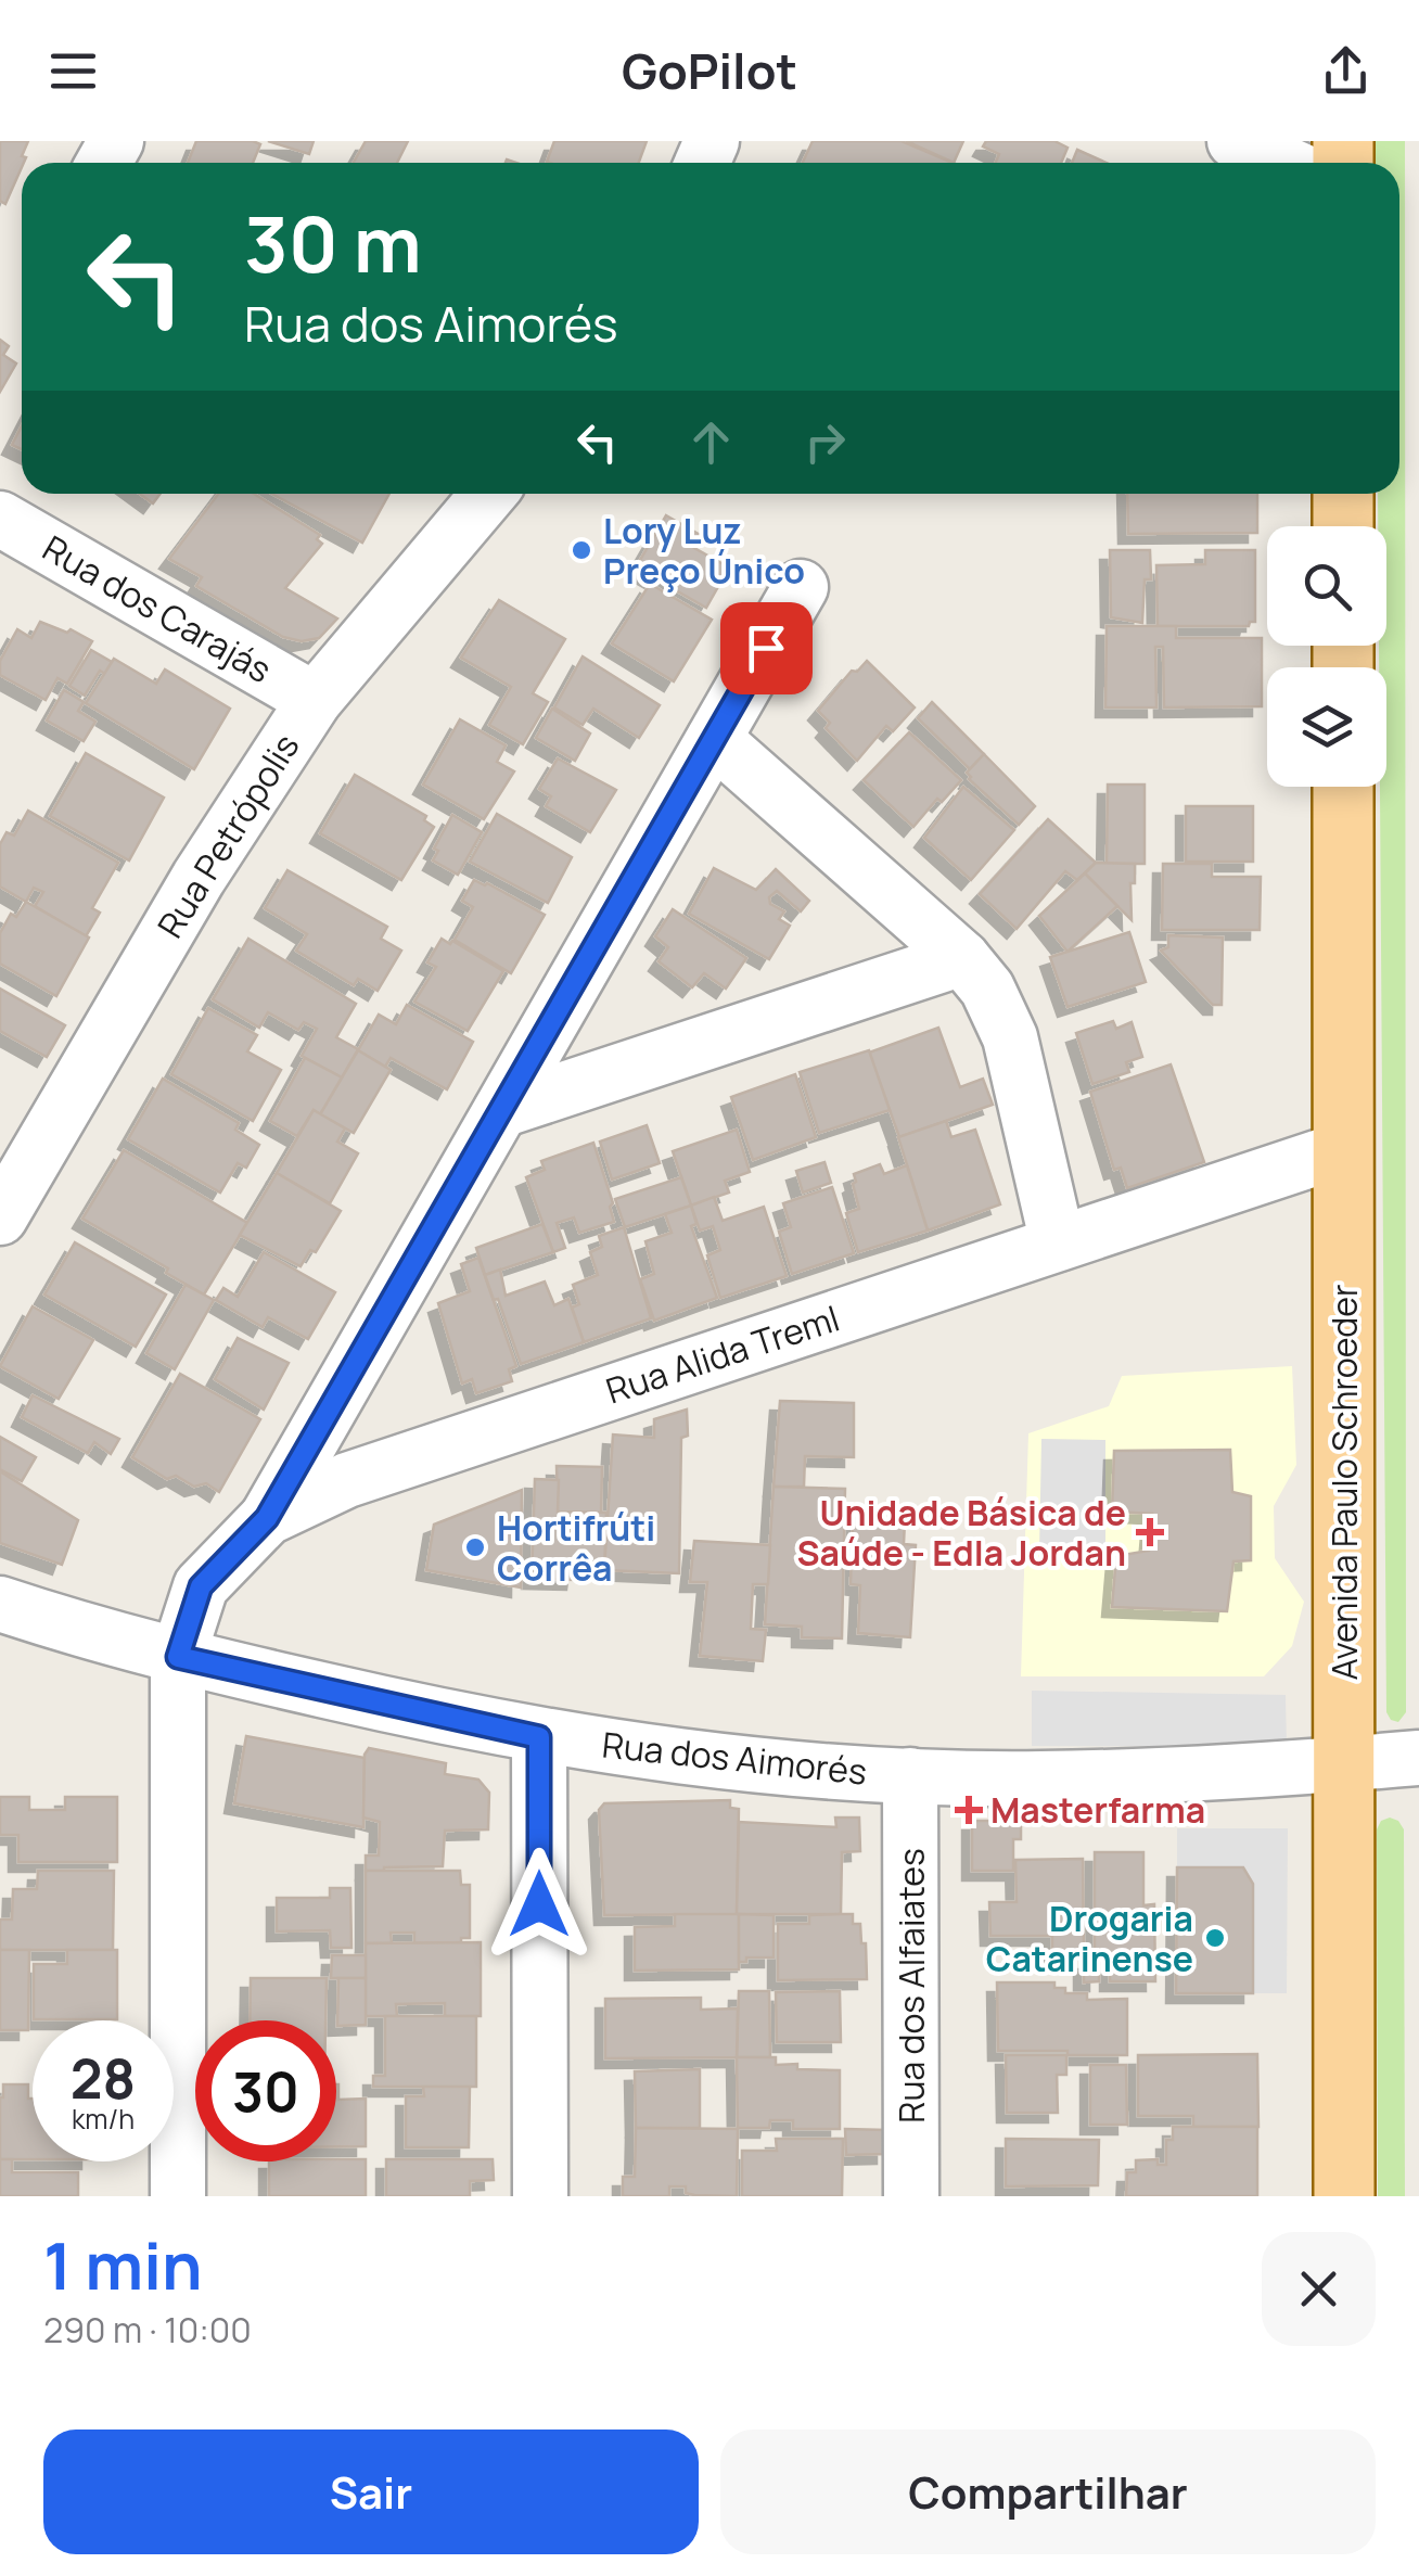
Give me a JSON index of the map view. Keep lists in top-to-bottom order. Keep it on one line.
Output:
{"streets":{"main road":["Avenida Paulo Schroeder"],"street":["Rua dos Carajás","Rua Petrópolis","Rua Alida Treml","Rua dos Aimorés","Rua dos Alfaiates"]},"crossings":[["Rua dos Carajás","Rua Petrópolis"],["Rua Alida Treml","Avenida Paulo Schroeder"],["Rua Alida Treml","Rua dos Aimorés"],["Avenida Paulo Schroeder","Rua dos Aimorés"],["Rua dos Aimorés","Rua dos Alfaiates"]],"places":{"other":["Lory Luz Preço Único","Hortifrúti Corrêa","Drogaria Catarinense"],"health":["Unidade Básica de Saúde - Edla Jordan","Masterfarma"]},"page":{"header":"GoPilot","turn":["30 m","Rua dos Aimorés"],"speed":"28 km/h","limit":"30","heading":["1 min","290 m · 10:00"],"buttons":["Sair","Compartilhar"]}}
